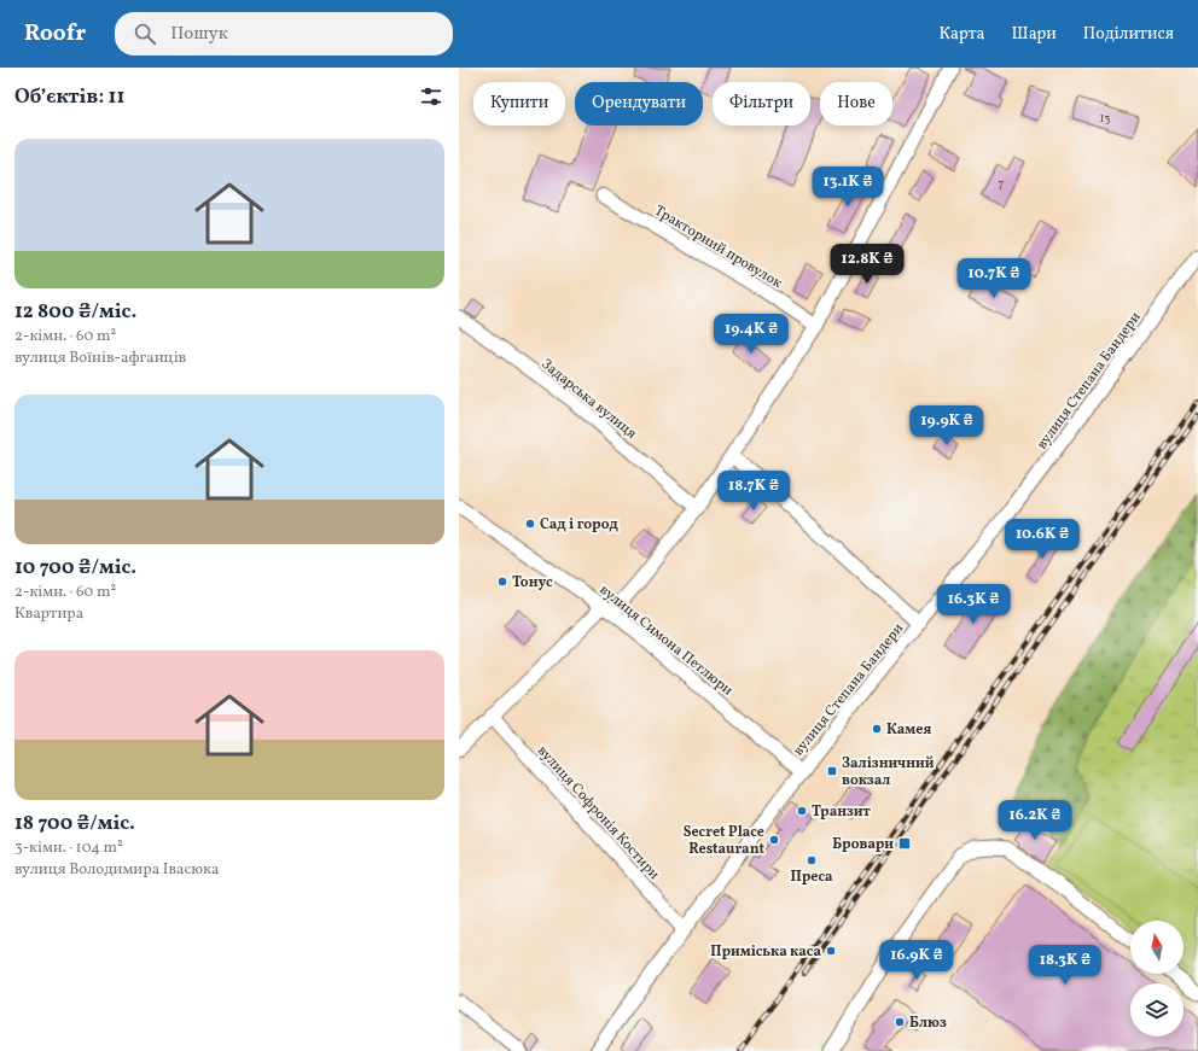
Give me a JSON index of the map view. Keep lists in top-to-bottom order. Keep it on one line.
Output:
{"streets":{"street":["Тракторний провулок","вулиця Степана Бандери","Задарська вулиця","вулиця Симона Петлюри","вулиця Софронія Костири"]},"crossings":[["вулиця Степана Бандери","вулиця Симона Петлюри"],["вулиця Степана Бандери","вулиця Софронія Костири"]],"places":{"other":["Сад і город","Тонус","Камея","Транзит","Secret Place Restaurant","Преса","Приміська каса","Блюз"],"transit":["Залізничний вокзал","Бровари"]},"house_numbers":["13","7"],"north":"top","page":{"header":"Roofr","search":"Пошук","nav":["Карта","Шари","Поділитися"],"heading":"Об’єктів: 11","chip":["Купити","Орендувати","Фільтри","Нове"],"list":[{"name":"12 800 ₴/міс.","note":"2-кімн. · 60 m² · вулиця Воїнів-афганців"},{"name":"10 700 ₴/міс.","note":"2-кімн. · 60 m² · Квартира"},{"name":"18 700 ₴/міс.","note":"3-кімн. · 104 m² · вулиця Володимира Івасюка"}],"price":["13.1K ₴","12.8K ₴","10.7K ₴","19.4K ₴","19.9K ₴","18.7K ₴","10.6K ₴","16.3K ₴","16.2K ₴","16.9K ₴","18.3K ₴"]}}
